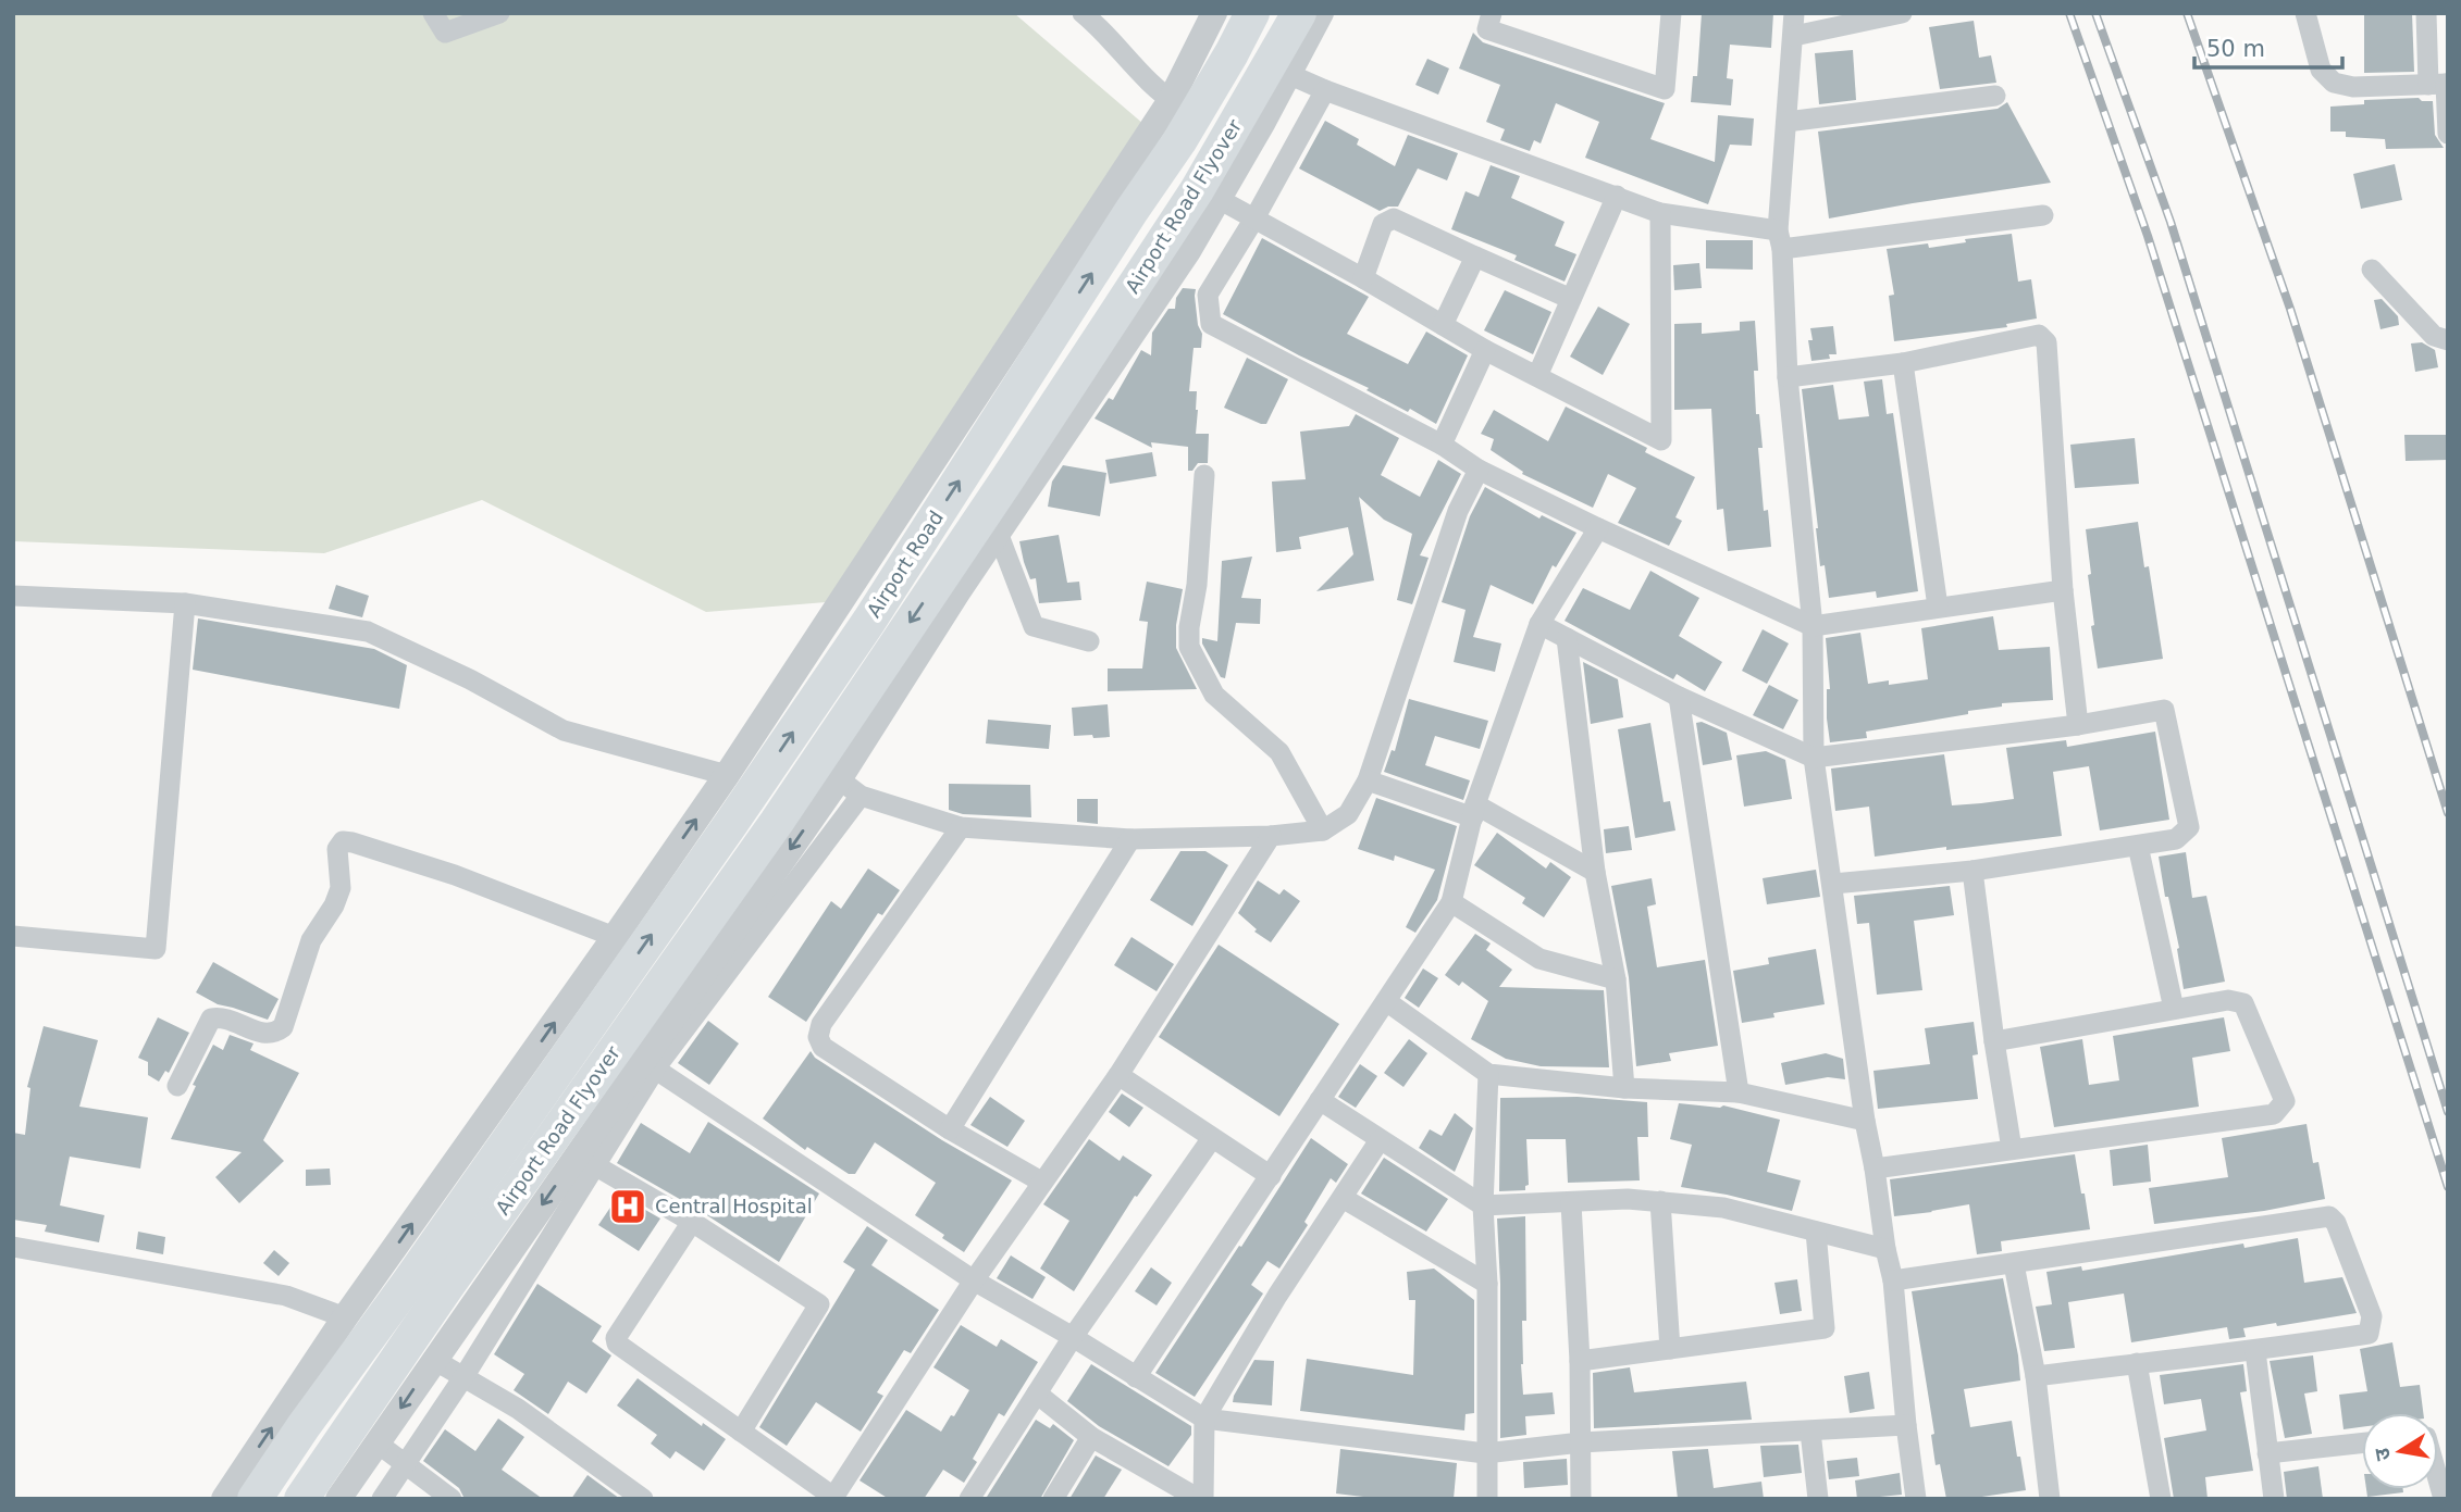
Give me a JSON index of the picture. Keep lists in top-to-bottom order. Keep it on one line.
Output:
{"streets":{"main road":["Airport Road Flyover","Airport Road"]},"crossings":[["Airport Road Flyover","Airport Road"]],"one_way":["Airport Road"],"places":{"hospital":["Central Hospital"]},"scale_bar":"50 m","north":"left"}
